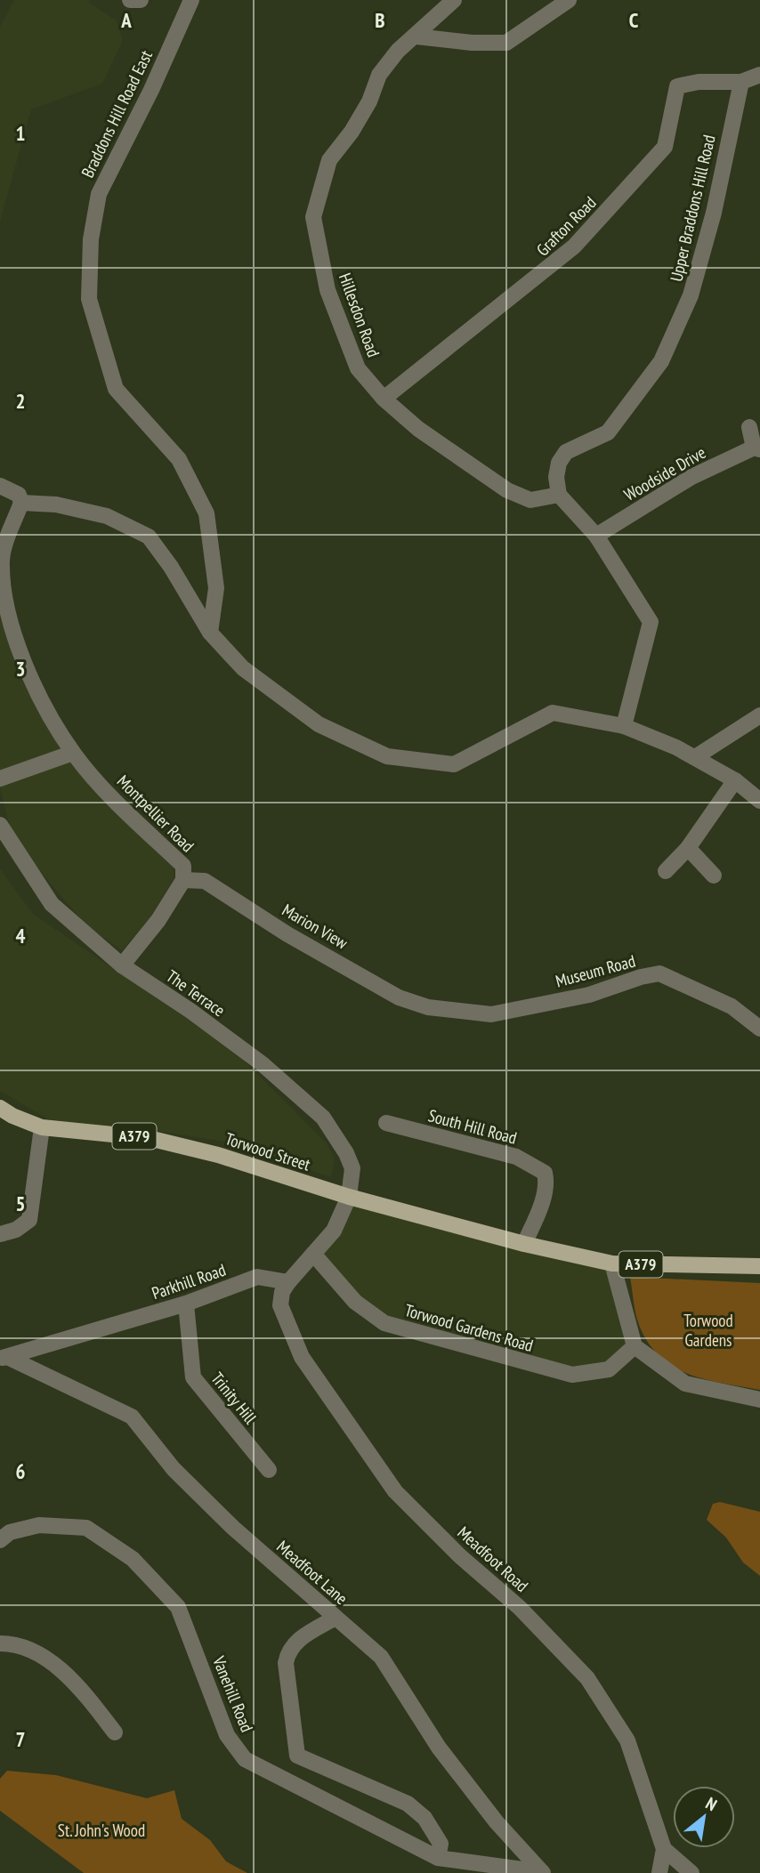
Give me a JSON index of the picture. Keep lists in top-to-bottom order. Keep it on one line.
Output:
{"streets":{"main road":["A379","Torwood Street"],"street":["Braddons Hill Road East","Upper Braddons Hill Road","Grafton Road","Hillesdon Road","Woodside Drive","Montpellier Road","Marion View","Museum Road","The Terrace","South Hill Road","Parkhill Road","Torwood Gardens Road","Trinity Hill","Meadfoot Road","Meadfoot Lane","Vanehill Road"]},"crossings":[["Upper Braddons Hill Road","Grafton Road"],["Upper Braddons Hill Road","Hillesdon Road"],["Grafton Road","Hillesdon Road"],["Montpellier Road","Marion View"],["Montpellier Road","The Terrace"],["Marion View","Museum Road"],["The Terrace","Torwood Street"],["South Hill Road","A379"],["South Hill Road","Torwood Street"],["A379","Torwood Street"],["Parkhill Road","Trinity Hill"],["Parkhill Road","Meadfoot Road"],["Parkhill Road","Meadfoot Lane"],["Meadfoot Lane","Vanehill Road"]],"parks":["Torwood Gardens","St. John's Wood"],"north":"top right","grid":{"columns":["A","B","C"],"rows":["1","2","3","4","5","6","7"]}}
